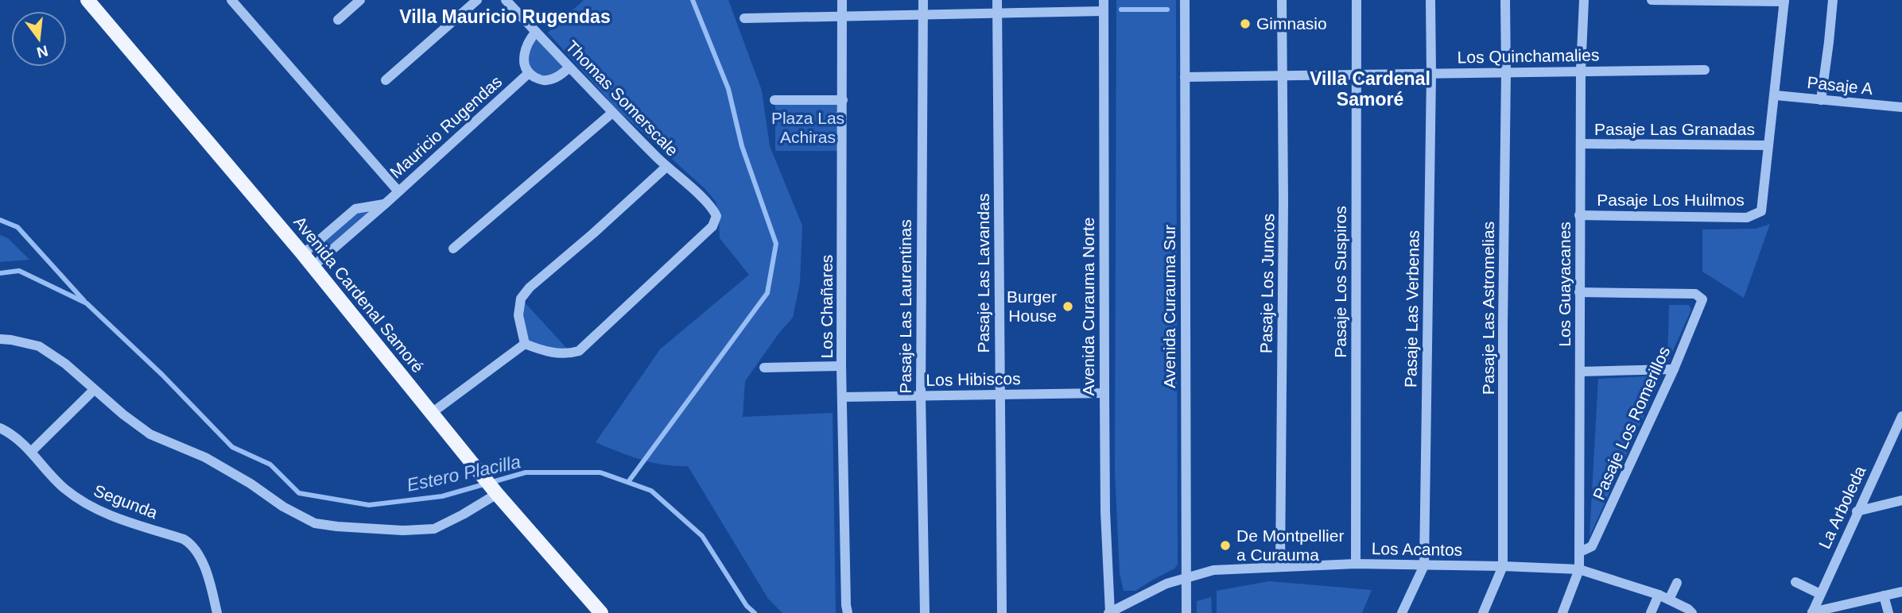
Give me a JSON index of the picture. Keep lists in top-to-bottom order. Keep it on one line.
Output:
{"streets":{"main road":["Avenida Cardenal Samoré"],"street":["Los Quinchamalies","Pasaje A","Thomas Somerscale","Mauricio Rugendas","Pasaje Las Granadas","Pasaje Los Huilmos","Pasaje Las Lavandas","Pasaje Los Suspiros","Pasaje Los Juncos","Los Guayacanes","Los Chañares","Pasaje Las Laurentinas","Avenida Curauma Norte","Avenida Curauma Sur","Pasaje Las Astromelias","Pasaje Las Verbenas","Los Hibiscos","Pasaje Los Romerillos","Segunda","La Arboleda","Los Acantos"]},"crossings":[["Los Quinchamalies","Pasaje Los Suspiros"],["Los Quinchamalies","Pasaje Los Juncos"],["Los Quinchamalies","Los Guayacanes"],["Los Quinchamalies","Avenida Curauma Sur"],["Los Quinchamalies","Pasaje Las Astromelias"],["Los Quinchamalies","Pasaje Las Verbenas"],["Mauricio Rugendas","Avenida Cardenal Samoré"],["Pasaje Las Granadas","Pasaje Los Huilmos"],["Pasaje Las Granadas","Los Guayacanes"],["Pasaje Los Huilmos","Los Guayacanes"],["Pasaje Las Lavandas","Los Hibiscos"],["Pasaje Los Suspiros","Los Acantos"],["Pasaje Los Juncos","Los Acantos"],["Los Guayacanes","Pasaje Los Romerillos"],["Los Guayacanes","Los Acantos"],["Los Chañares","Los Hibiscos"],["Pasaje Las Laurentinas","Los Hibiscos"],["Avenida Curauma Norte","Los Hibiscos"],["Avenida Curauma Norte","Los Acantos"],["Avenida Curauma Sur","Los Acantos"],["Pasaje Las Astromelias","Los Acantos"],["Pasaje Las Verbenas","Los Acantos"]],"districts":["Villa Mauricio Rugendas","Villa Cardenal Samoré"],"water":["Estero Placilla"],"parks":["Plaza Las Achiras"],"places":["Gimnasio","Burger House","De Montpellier a Curauma"],"north":"bottom"}
